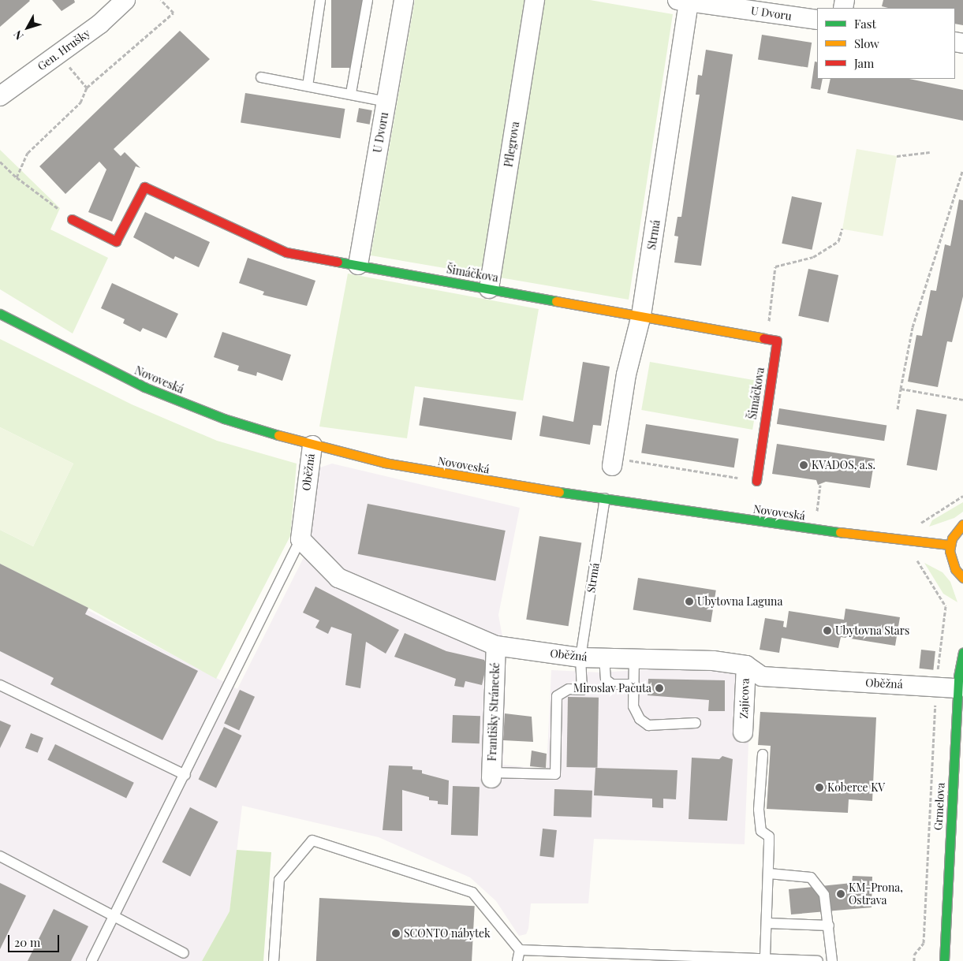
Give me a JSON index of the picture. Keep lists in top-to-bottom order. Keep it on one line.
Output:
{"streets":{"street":["U Dvoru","Gen. Hrušky","Pflegrova","Strmá","Šimáčkova","Novoveská","Oběžná","Zajícova","Františky Stránecké","Grmelova"]},"crossings":[["U Dvoru","Strmá"],["U Dvoru","Šimáčkova"],["Pflegrova","Šimáčkova"],["Strmá","Šimáčkova"],["Strmá","Novoveská"],["Strmá","Oběžná"],["Strmá","Františky Stránecké"],["Novoveská","Oběžná"],["Oběžná","Zajícova"],["Oběžná","Františky Stránecké"],["Oběžná","Grmelova"]],"places":["KVADOS, a.s.","Ubytovna Laguna","Ubytovna Stars","Miroslav Pačuta","Koberce KV","KM-Prona, Ostrava","SCONTO nábytek"],"legend":["Fast","Slow","Jam"],"scale_bar":"20 m","north":"bottom left"}
